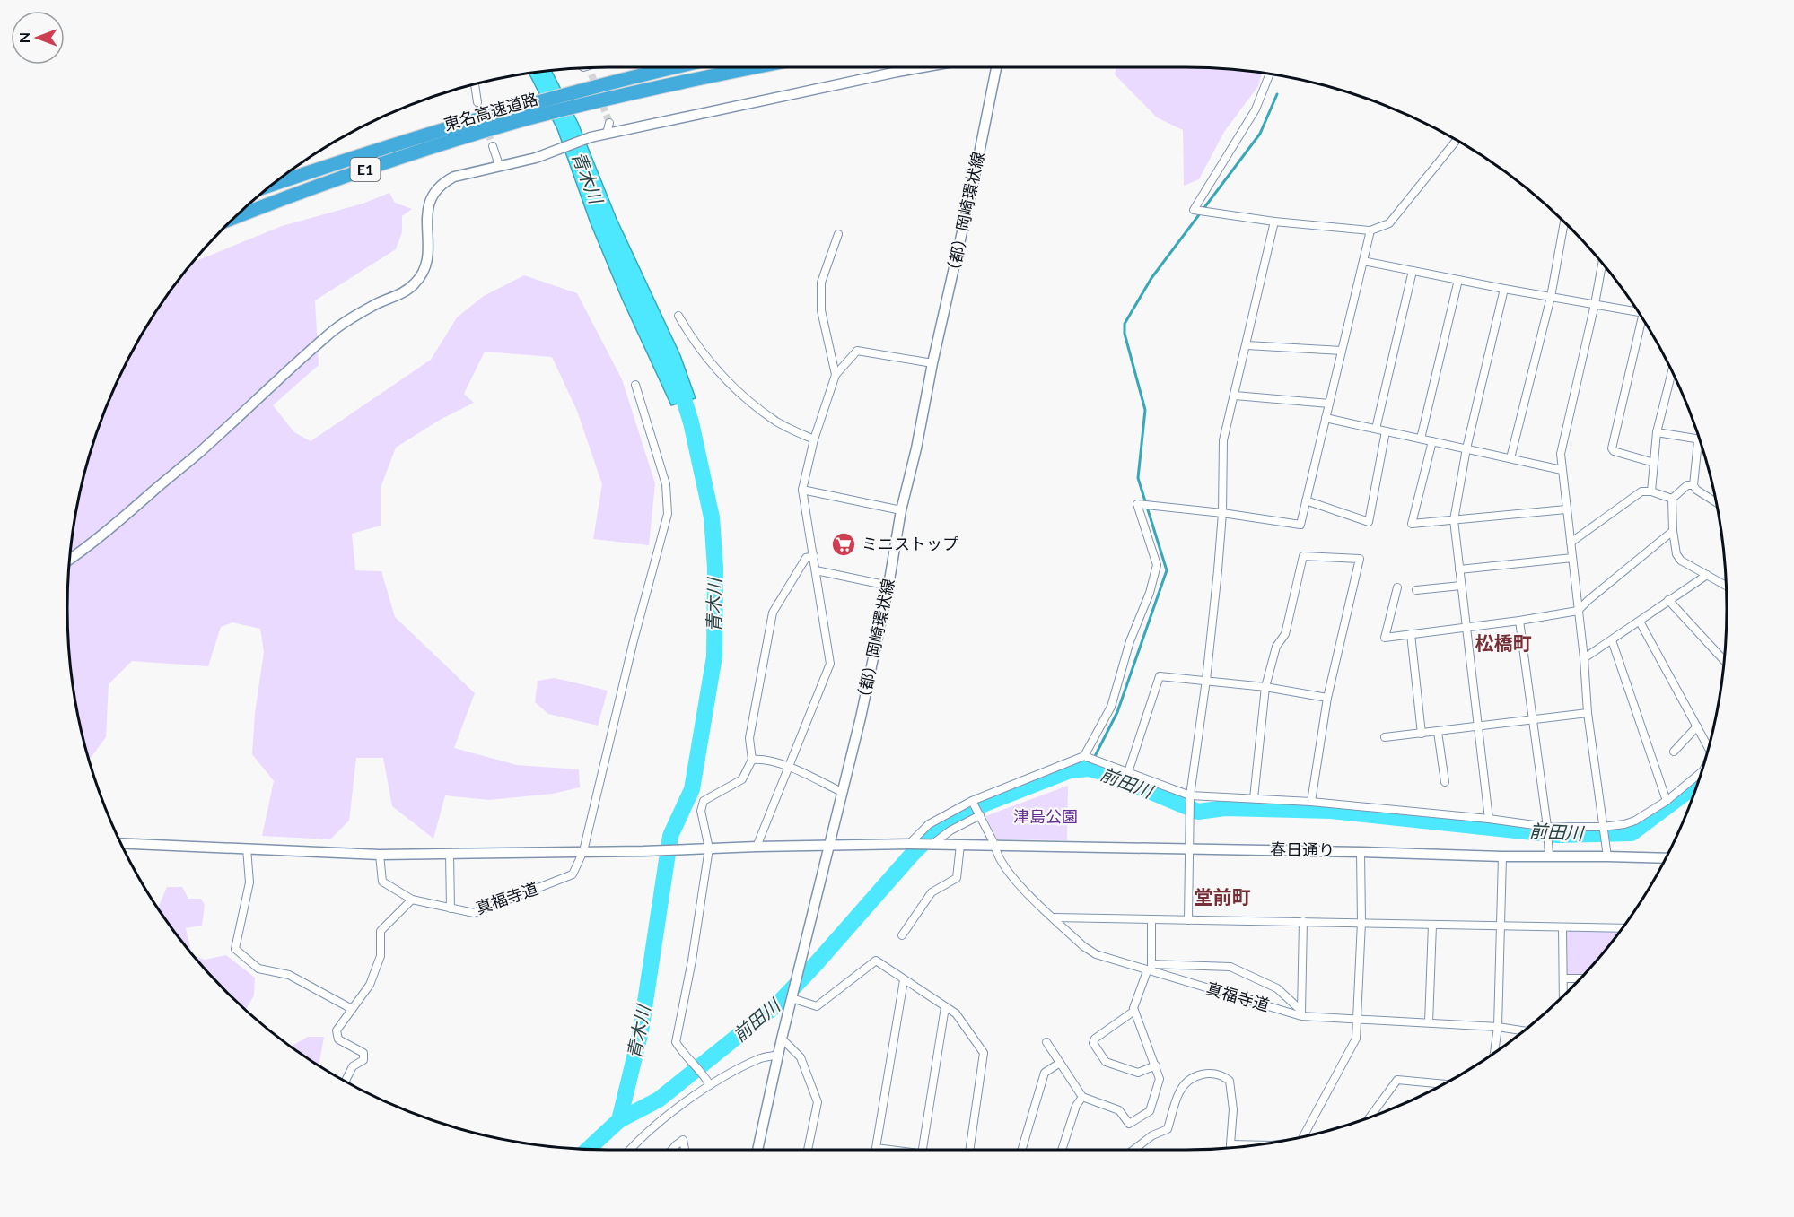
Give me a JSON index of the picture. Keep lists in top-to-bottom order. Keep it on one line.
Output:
{"streets":{"highway":["東名高速道路","E1"],"street":["（都）岡崎環状線","春日通り","真福寺道"]},"crossings":[["春日通り","真福寺道"]],"districts":["松橋町","堂前町"],"water":["青木川","前田川"],"parks":["津島公園"],"places":{"supermarket":["ミニストップ"]},"north":"left"}
